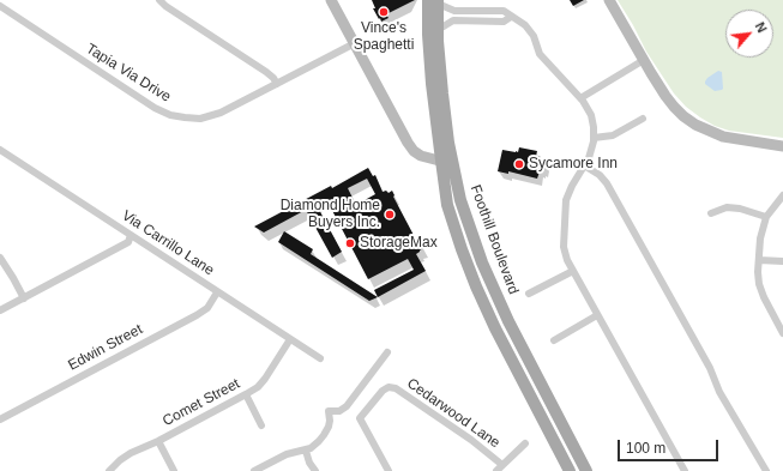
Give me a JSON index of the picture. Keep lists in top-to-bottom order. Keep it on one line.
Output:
{"streets":{"main road":["Foothill Boulevard"],"street":["Tapia Via Drive","Via Carrillo Lane","Edwin Street","Comet Street","Cedarwood Lane"]},"crossings":[["Via Carrillo Lane","Edwin Street"],["Via Carrillo Lane","Comet Street"]],"places":["Vince's Spaghetti","Sycamore Inn","Diamond Home Buyers Inc.","StorageMax"],"scale_bar":"100 m","north":"top right"}
